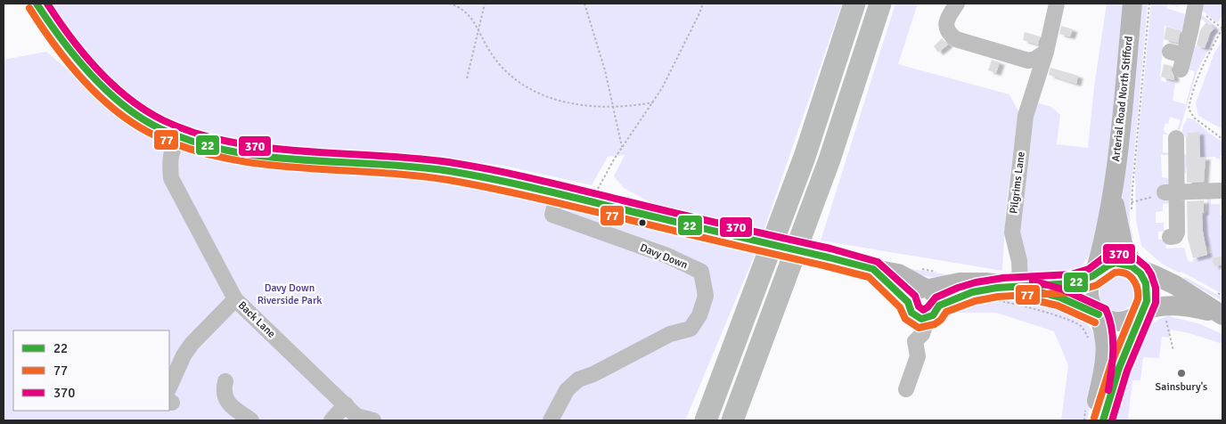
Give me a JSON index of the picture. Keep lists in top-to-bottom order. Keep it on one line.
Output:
{"streets":{"main road":["Arterial Road North Stifford"],"street":["Pilgrims Lane","Davy Down","Back Lane"]},"parks":["Davy Down Riverside Park"],"places":["Sainsbury's"],"lines":["transit line 22","transit line 370","transit line 77"],"legend":["22","77","370"]}
